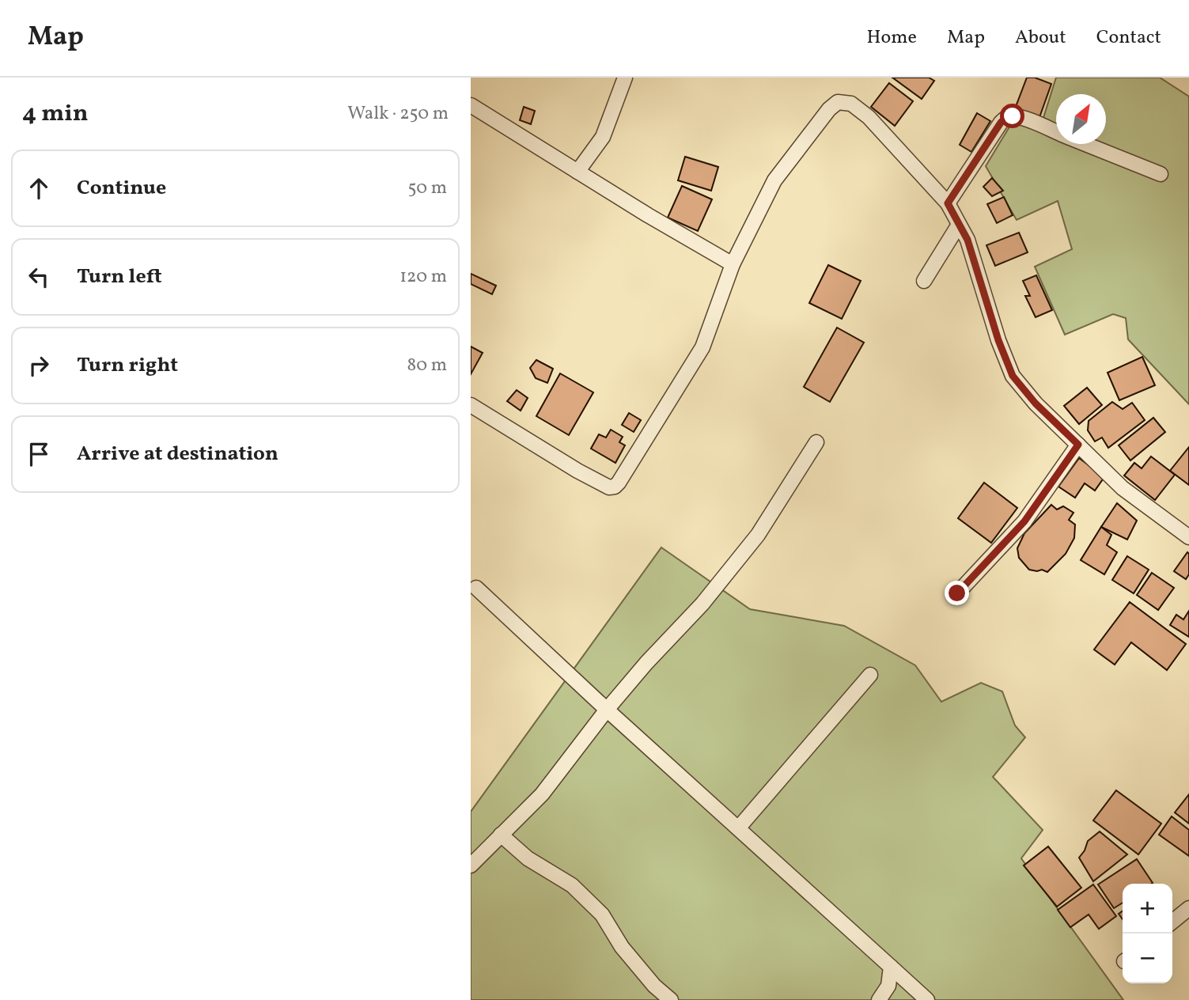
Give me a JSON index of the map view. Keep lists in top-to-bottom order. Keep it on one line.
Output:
{"north":"top right","page":{"header":"Map","nav":["Home","Map","About","Contact"],"heading":["4 min","Walk · 250 m"],"list":[["Continue","50 m"],["Turn left","120 m"],["Turn right","80 m"],"Arrive at destination"],"map_buttons":["+","−"]}}
